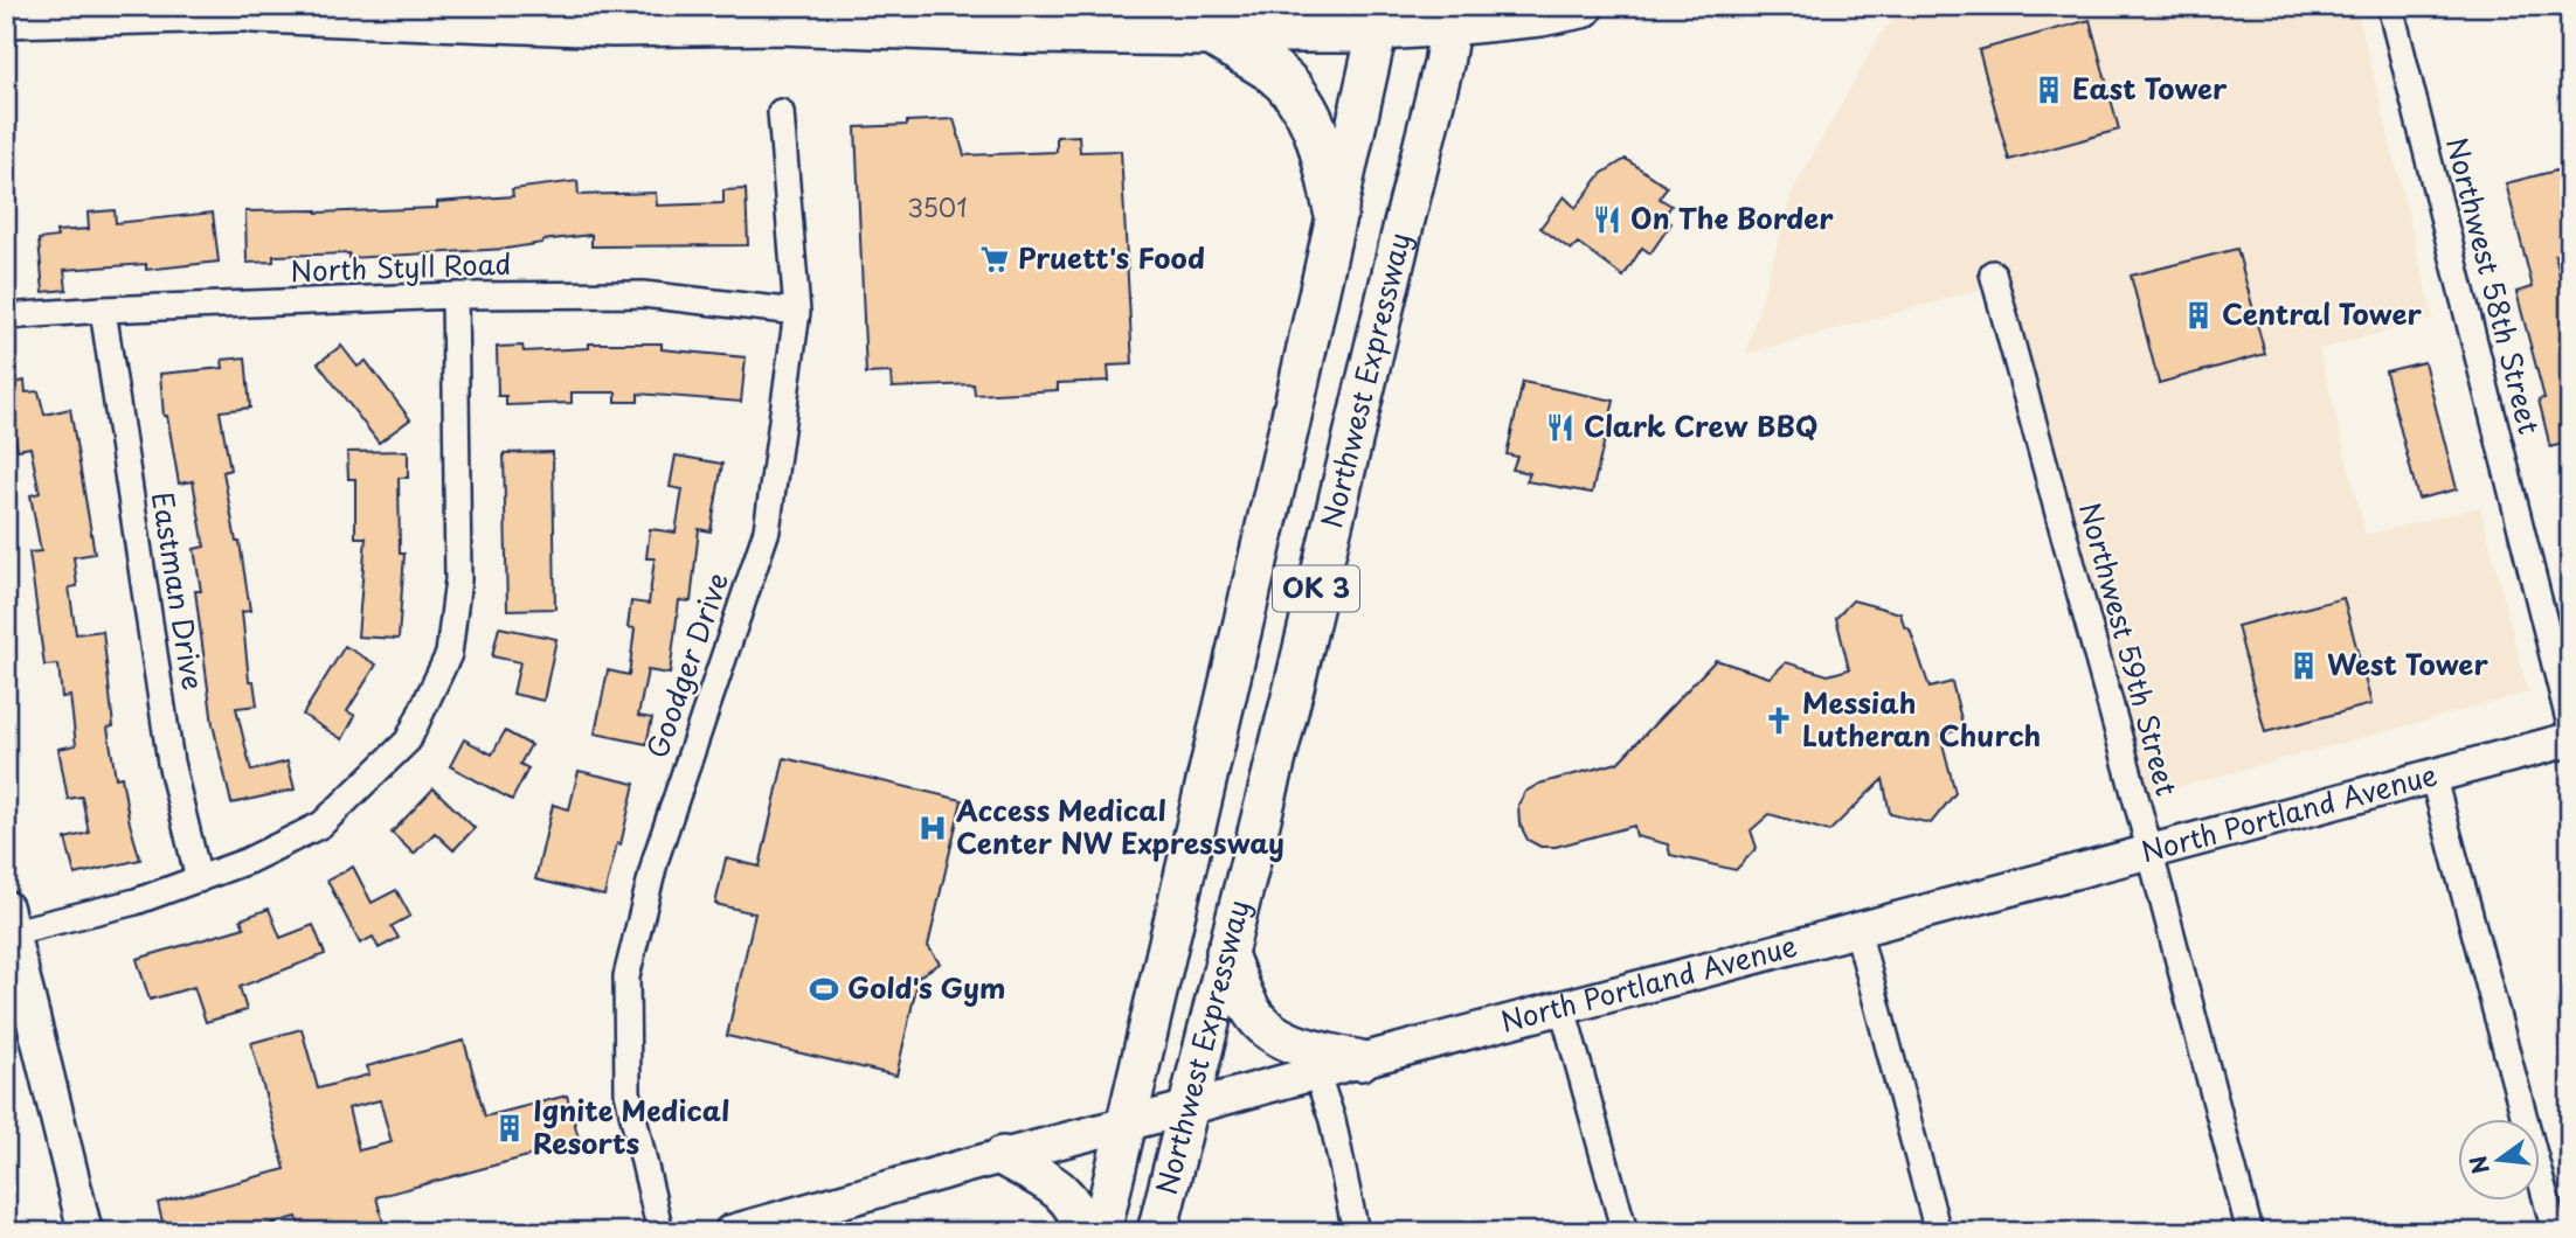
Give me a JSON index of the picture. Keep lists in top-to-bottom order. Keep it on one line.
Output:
{"streets":{"highway":["Northwest Expressway","OK 3"],"main road":["North Portland Avenue"],"street":["North Styll Road","Northwest 58th Street","Eastman Drive","Northwest 59th Street","Goodger Drive"]},"crossings":[["North Styll Road","Eastman Drive"],["North Styll Road","Goodger Drive"],["Northwest Expressway","North Portland Avenue"],["Northwest 59th Street","North Portland Avenue"]],"places":{"building":["East Tower","Central Tower","West Tower","Ignite Medical Resorts"],"restaurant":["On The Border","Clark Crew BBQ"],"supermarket":["Pruett's Food"],"church":["Messiah Lutheran Church"],"hospital":["Access Medical Center NW Expressway"],"sports":["Gold's Gym"]},"house_numbers":["3501"],"north":"left"}
